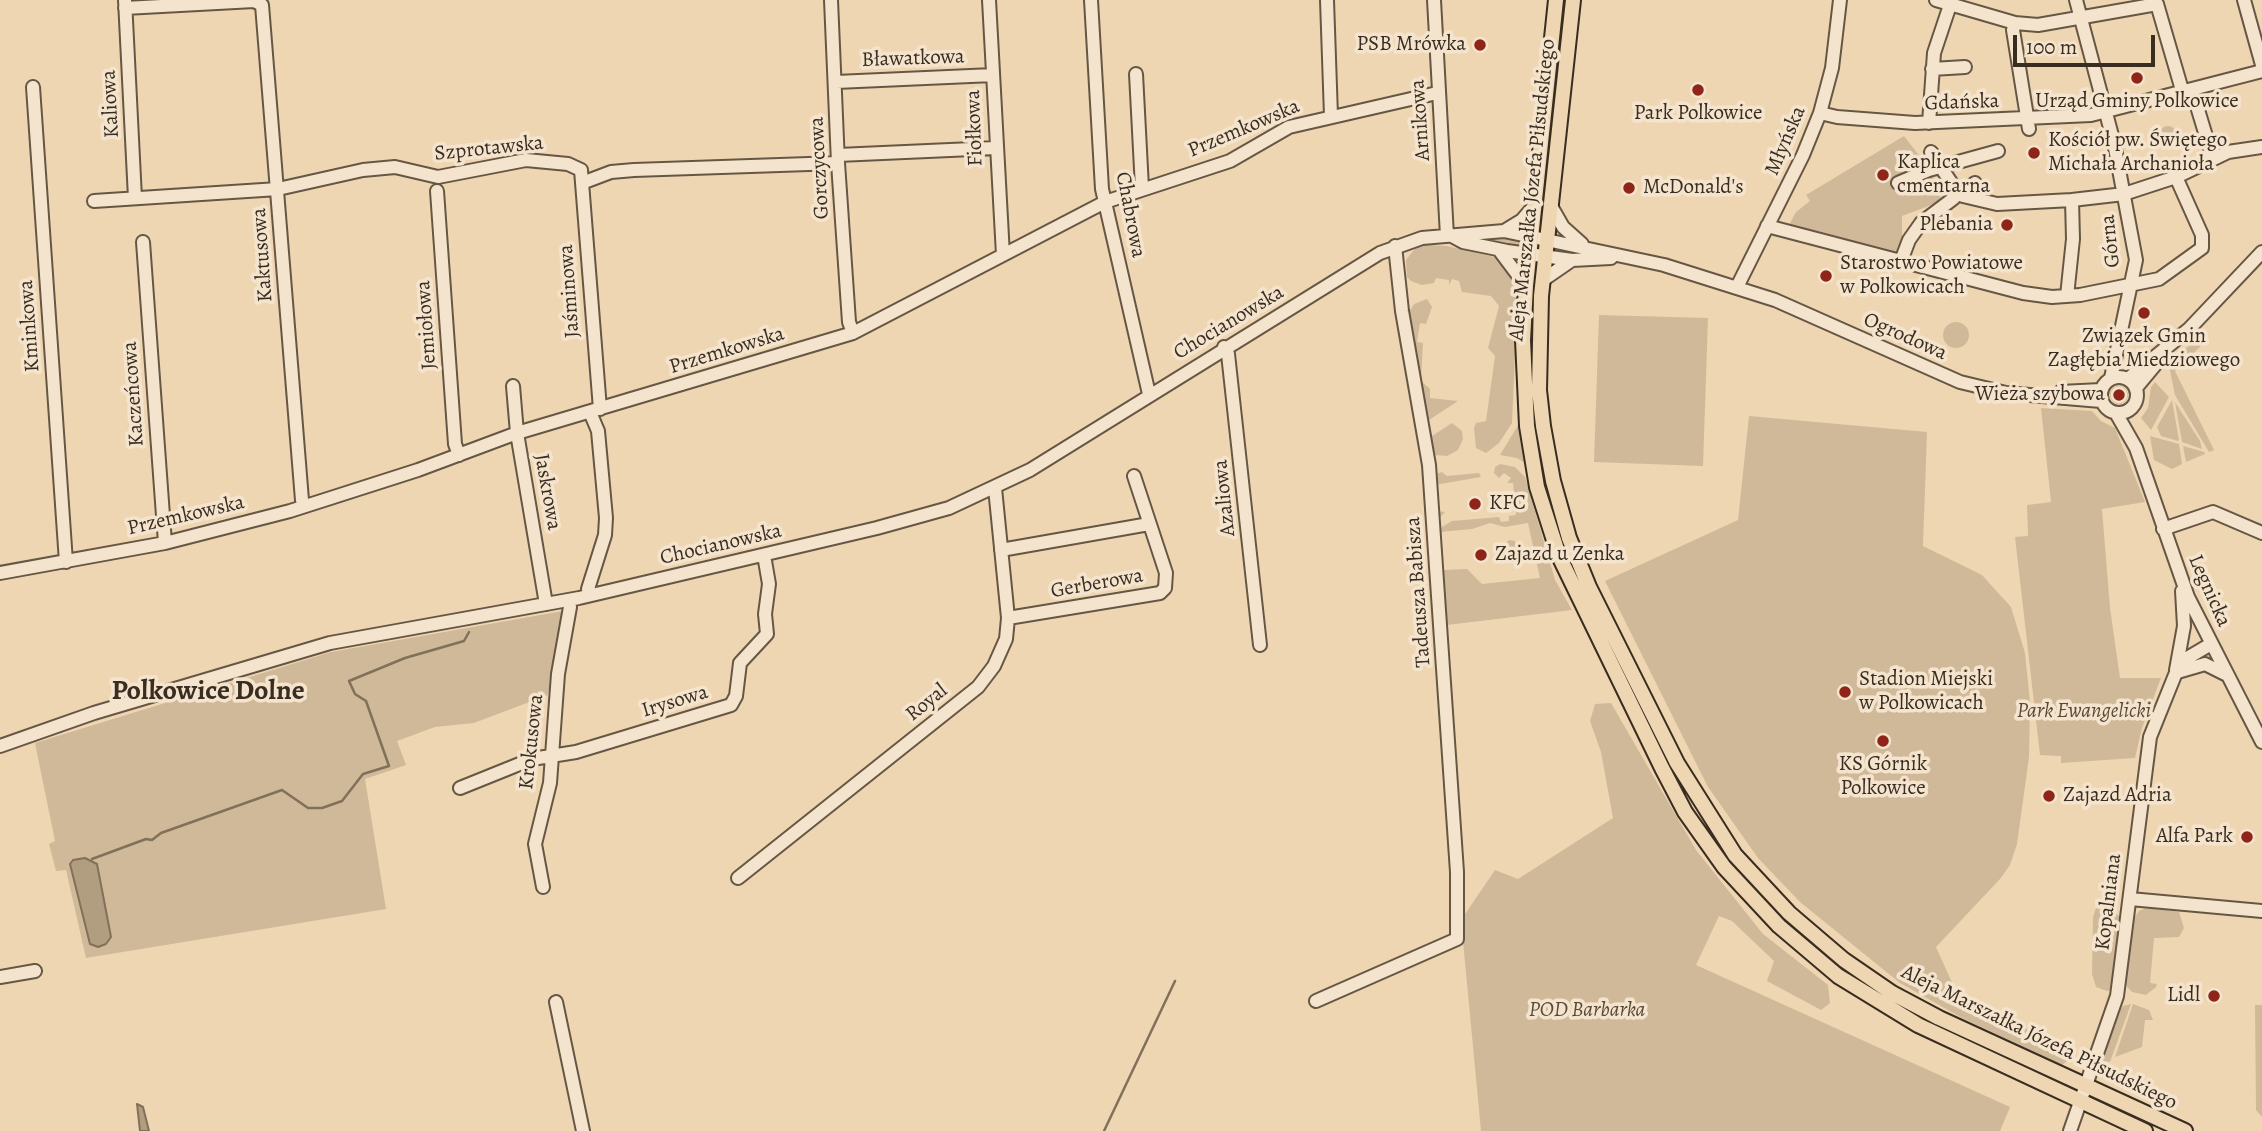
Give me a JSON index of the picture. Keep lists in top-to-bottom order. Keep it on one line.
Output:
{"streets":{"main road":["Aleja Marszałka Józefa Piłsudskiego"],"street":["Bławatkowa","Gdańska","Kaliowa","Arnikowa","Fiołkowa","Przemkowska","Młyńska","Szprotawska","Gorczycowa","Chabrowa","Górna","Kaktusowa","Jaśminowa","Chocianowska","Jemiołowa","Kminkowa","Ogrodowa","Kaczeńcowa","Jaskrowa","Azaliowa","Gerberowa","Legnicka","Tadeusza Babisza","Irysowa","Royal","Krokusowa","Kopalniana"]},"crossings":[["Bławatkowa","Fiołkowa"],["Bławatkowa","Gorczycowa"],["Gdańska","Młyńska"],["Gdańska","Górna"],["Kaliowa","Szprotawska"],["Kaliowa","Kaktusowa"],["Arnikowa","Przemkowska"],["Fiołkowa","Przemkowska"],["Przemkowska","Gorczycowa"],["Przemkowska","Chabrowa"],["Przemkowska","Kaktusowa"],["Przemkowska","Jaśminowa"],["Przemkowska","Jemiołowa"],["Przemkowska","Kminkowa"],["Przemkowska","Kaczeńcowa"],["Przemkowska","Jaskrowa"],["Młyńska","Ogrodowa"],["Szprotawska","Kaktusowa"],["Szprotawska","Jaśminowa"],["Aleja Marszałka Józefa Piłsudskiego","Ogrodowa"],["Aleja Marszałka Józefa Piłsudskiego","Kopalniana"],["Chabrowa","Chocianowska"],["Górna","Legnicka"],["Jaśminowa","Chocianowska"],["Chocianowska","Jaskrowa"],["Chocianowska","Azaliowa"],["Chocianowska","Tadeusza Babisza"],["Chocianowska","Irysowa"],["Chocianowska","Royal"],["Chocianowska","Krokusowa"],["Gerberowa","Royal"],["Legnicka","Kopalniana"],["Irysowa","Krokusowa"]],"districts":["Polkowice Dolne"],"parks":["Park Ewangelicki","POD Barbarka"],"places":["PSB Mrówka","Urząd Gminy Polkowice","Park Polkowice","Kościół pw. Świętego Michała Archanioła","Kaplica cmentarna","McDonald's","Plebania","Starostwo Powiatowe w Polkowicach","Związek Gmin Zagłębia Miedziowego","Wieża szybowa","KFC","Zajazd u Zenka","Stadion Miejski w Polkowicach","KS Górnik Polkowice","Zajazd Adria","Alfa Park","Lidl"],"scale_bar":"100 m"}
